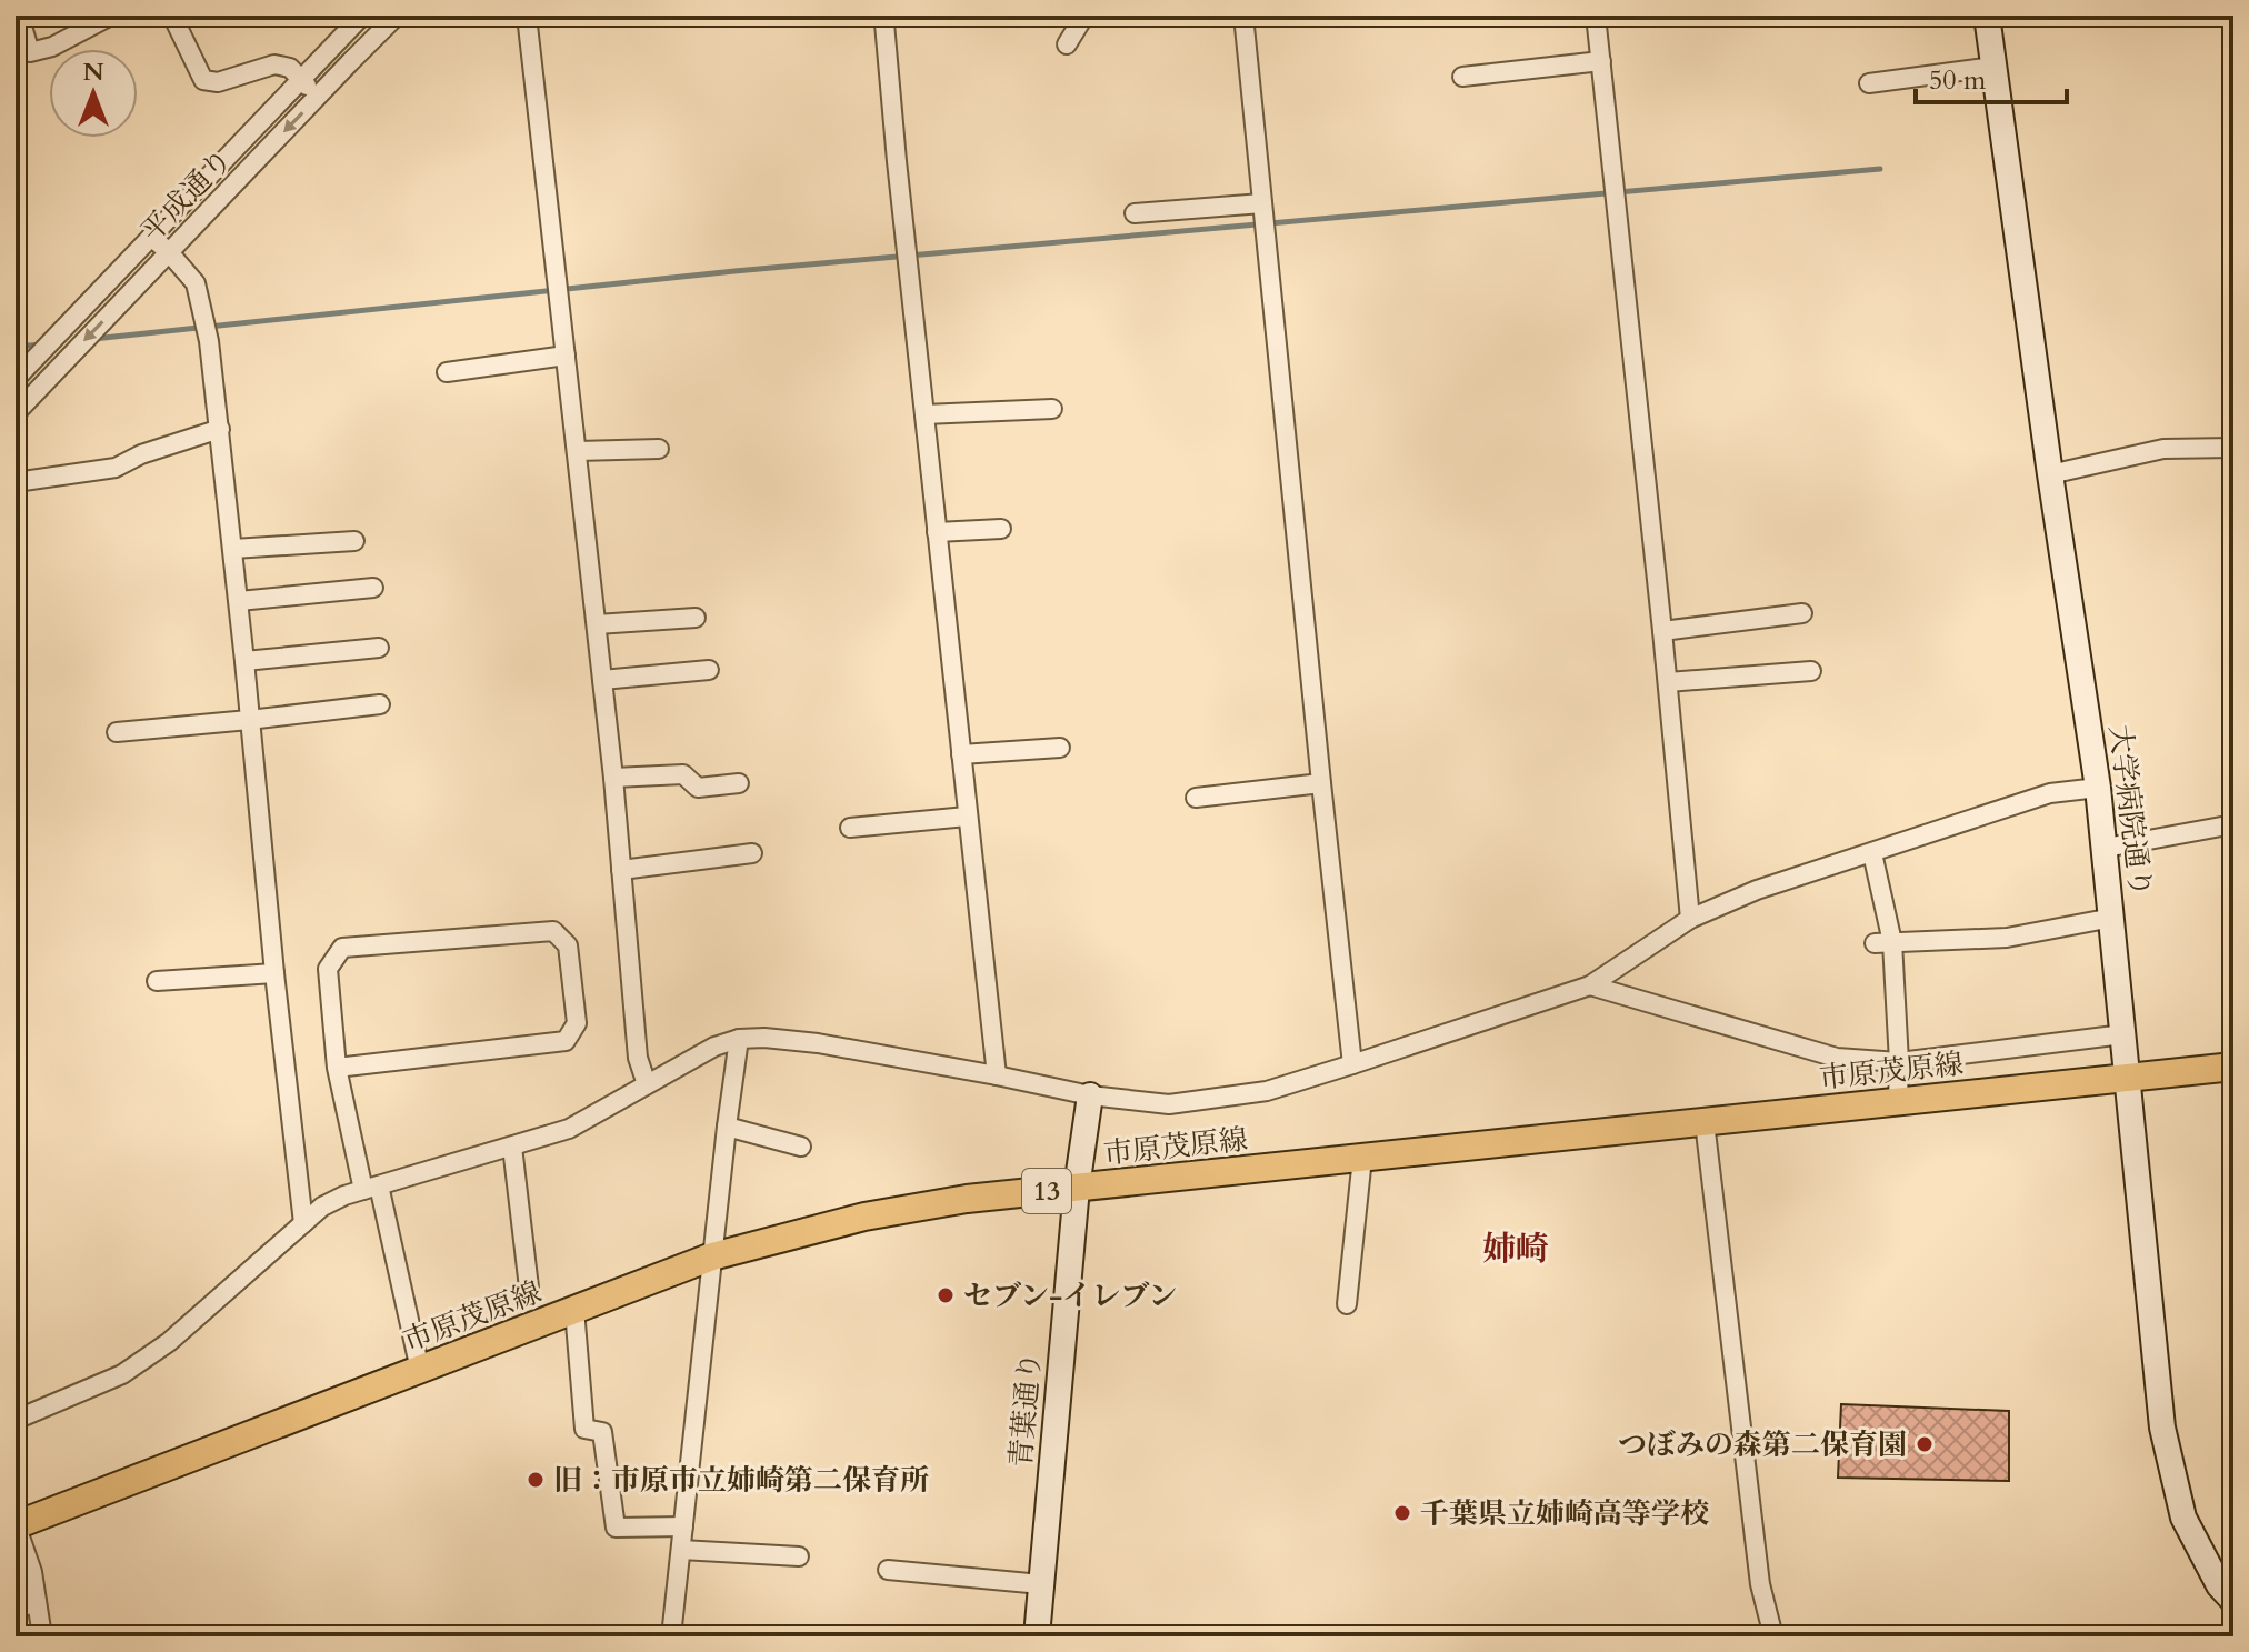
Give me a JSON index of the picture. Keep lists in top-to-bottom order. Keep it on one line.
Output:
{"streets":{"main road":["市原茂原線","13"],"street":["平成通り","大学病院通り","青葉通り"]},"crossings":[["大学病院通り","市原茂原線"],["市原茂原線","青葉通り"]],"districts":["姉崎"],"places":["セブン-イレブン","つぼみの森第二保育園","旧：市原市立姉崎第二保育所","千葉県立姉崎高等学校"],"scale_bar":"50 m","north":"top"}
